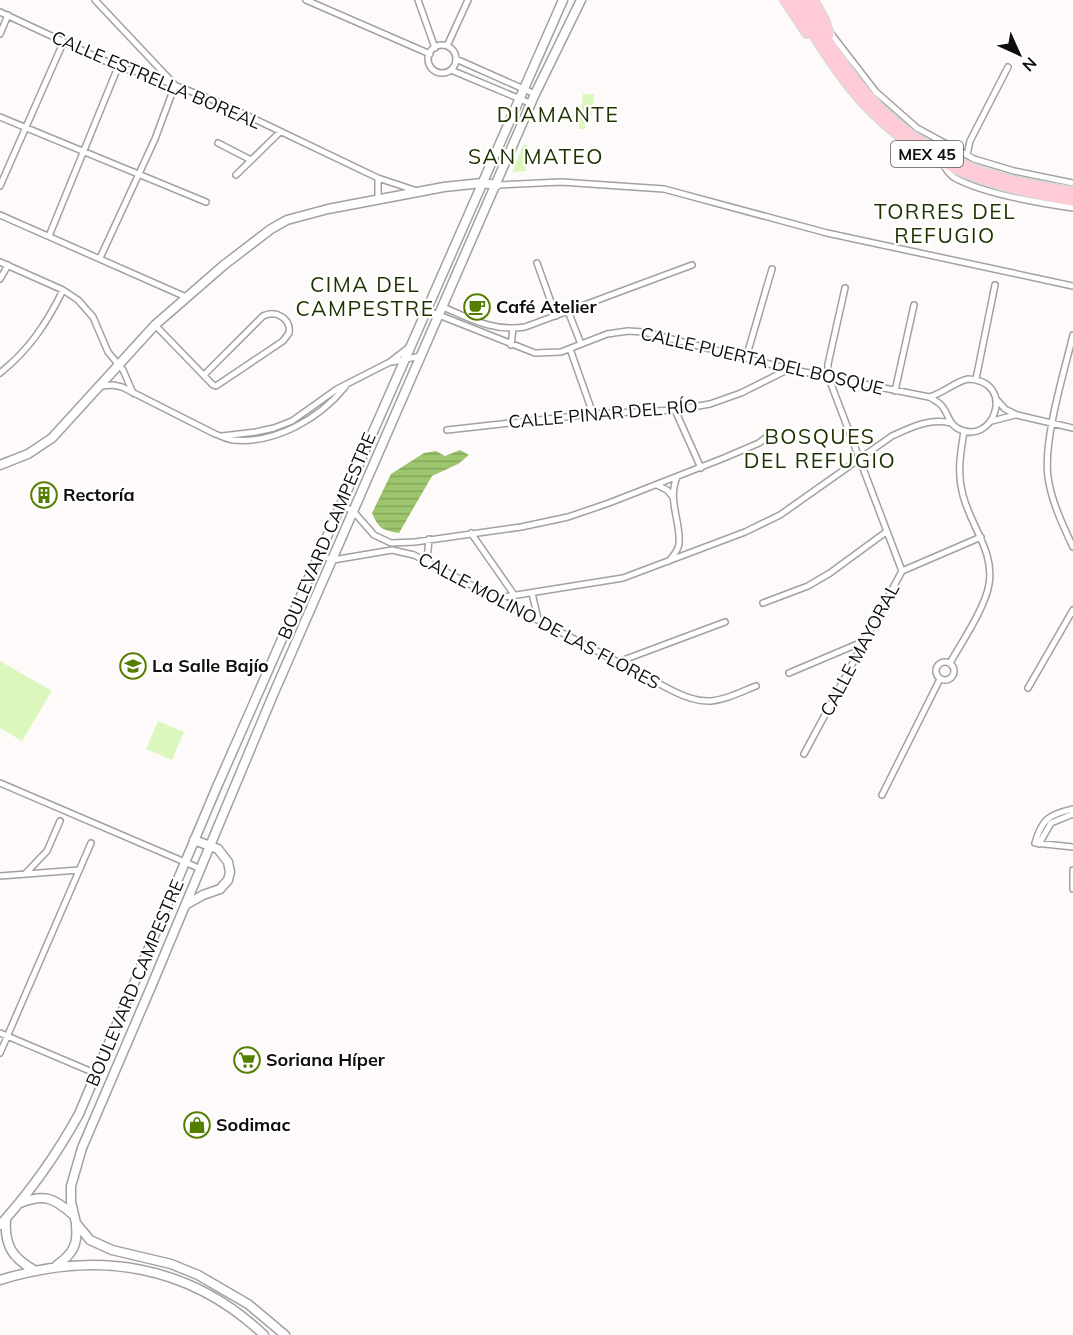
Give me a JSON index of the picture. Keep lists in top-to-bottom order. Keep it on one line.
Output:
{"streets":{"main road":["MEX 45"],"street":["CALLE ESTRELLA BOREAL","CALLE PUERTA DEL BOSQUE","CALLE PINAR DEL RÍO","BOULEVARD CAMPESTRE","CALLE MOLINO DE LAS FLORES","CALLE MAYORAL"]},"crossings":[["CALLE PUERTA DEL BOSQUE","CALLE PINAR DEL RÍO"],["CALLE PUERTA DEL BOSQUE","BOULEVARD CAMPESTRE"],["CALLE PUERTA DEL BOSQUE","CALLE MAYORAL"],["BOULEVARD CAMPESTRE","CALLE MOLINO DE LAS FLORES"]],"districts":["DIAMANTE","SAN MATEO","TORRES DEL REFUGIO","CIMA DEL CAMPESTRE","BOSQUES DEL REFUGIO"],"places":{"cafe":["Café Atelier"],"building":["Rectoría"],"school or university":["La Salle Bajío"],"supermarket":["Soriana Híper"],"shop":["Sodimac"]},"north":"bottom right"}
